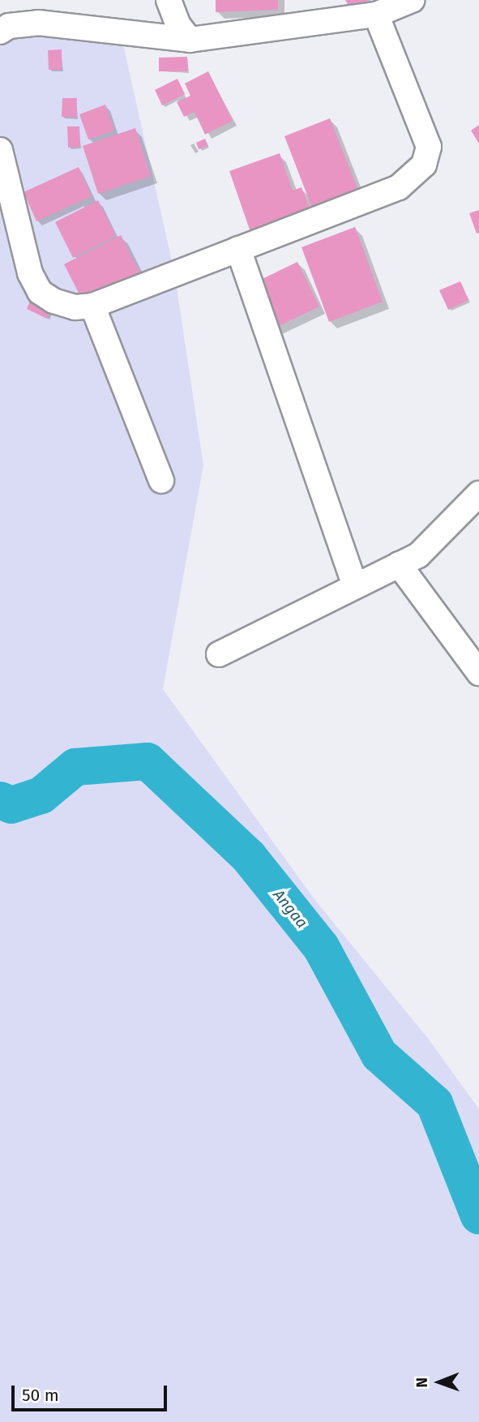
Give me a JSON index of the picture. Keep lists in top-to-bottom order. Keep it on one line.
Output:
{"water":["Angaa"],"scale_bar":"50 m","north":"left"}
